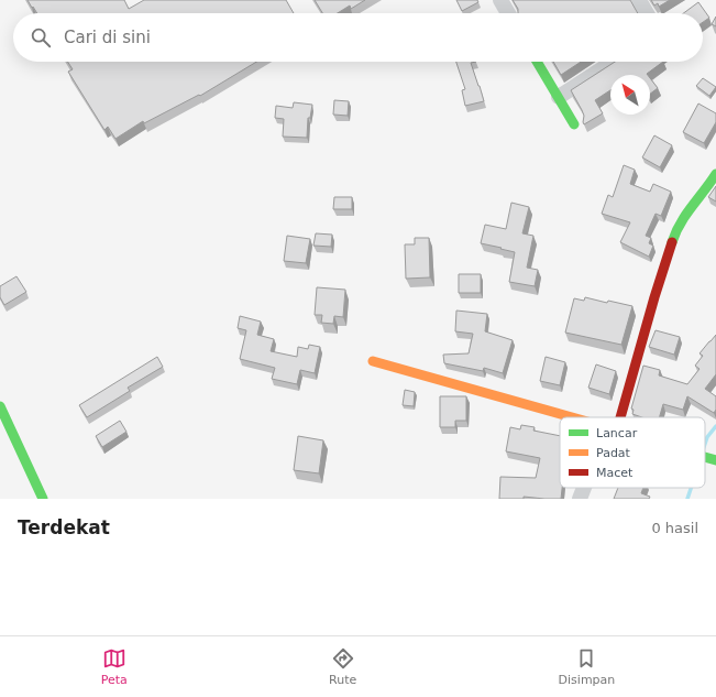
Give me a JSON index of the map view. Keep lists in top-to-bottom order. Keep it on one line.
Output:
{"legend":["Lancar","Padat","Macet"],"north":"top left","page":{"search":"Cari di sini","heading":["Terdekat","0 hasil"],"nav":["Peta","Rute","Disimpan"]}}
